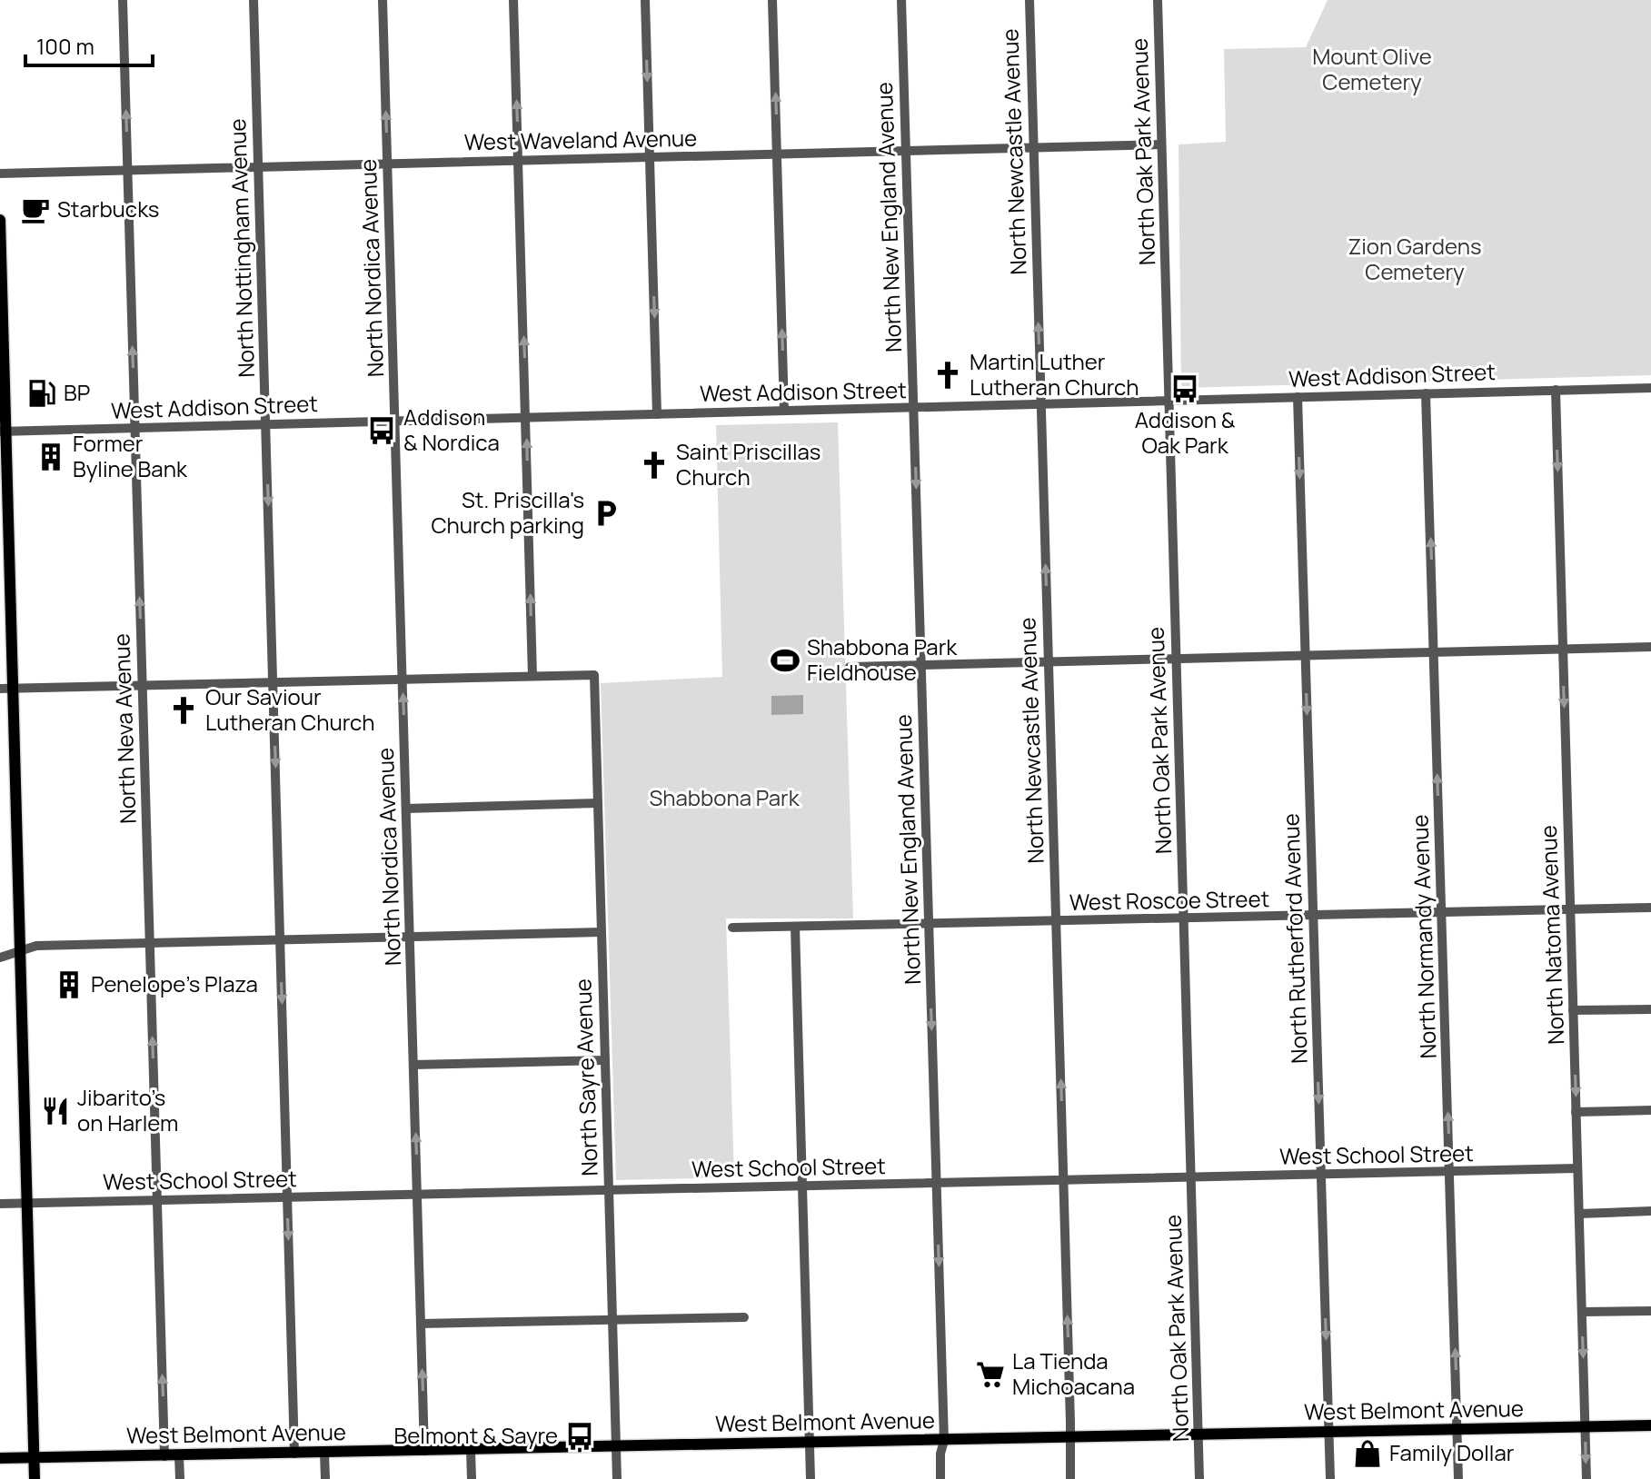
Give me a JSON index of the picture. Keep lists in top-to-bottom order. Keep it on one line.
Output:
{"streets":{"main road":["West Belmont Avenue"],"street":["West Waveland Avenue","North Newcastle Avenue","North Oak Park Avenue","North New England Avenue","North Nottingham Avenue","North Nordica Avenue","West Addison Street","North Neva Avenue","West Roscoe Street","North Natoma Avenue","North Normandy Avenue","North Rutherford Avenue","North Sayre Avenue","West School Street"]},"crossings":[["West Waveland Avenue","North Newcastle Avenue"],["West Waveland Avenue","North Oak Park Avenue"],["West Waveland Avenue","North New England Avenue"],["West Waveland Avenue","North Nottingham Avenue"],["West Waveland Avenue","North Nordica Avenue"],["West Waveland Avenue","North Neva Avenue"],["North Newcastle Avenue","West Addison Street"],["North Newcastle Avenue","West Roscoe Street"],["North Newcastle Avenue","West School Street"],["North Newcastle Avenue","West Belmont Avenue"],["North Oak Park Avenue","West Addison Street"],["North Oak Park Avenue","West Roscoe Street"],["North Oak Park Avenue","West School Street"],["North Oak Park Avenue","West Belmont Avenue"],["North New England Avenue","West Addison Street"],["North New England Avenue","West Roscoe Street"],["North New England Avenue","West School Street"],["North New England Avenue","West Belmont Avenue"],["North Nottingham Avenue","West Addison Street"],["North Nottingham Avenue","West School Street"],["North Nottingham Avenue","West Belmont Avenue"],["North Nordica Avenue","West Addison Street"],["North Nordica Avenue","West School Street"],["North Nordica Avenue","West Belmont Avenue"],["West Addison Street","North Neva Avenue"],["West Addison Street","North Natoma Avenue"],["West Addison Street","North Normandy Avenue"],["West Addison Street","North Rutherford Avenue"],["North Neva Avenue","West School Street"],["North Neva Avenue","West Belmont Avenue"],["West Roscoe Street","North Natoma Avenue"],["West Roscoe Street","North Normandy Avenue"],["West Roscoe Street","North Rutherford Avenue"],["North Natoma Avenue","West School Street"],["North Natoma Avenue","West Belmont Avenue"],["North Normandy Avenue","West School Street"],["North Normandy Avenue","West Belmont Avenue"],["North Rutherford Avenue","West School Street"],["North Rutherford Avenue","West Belmont Avenue"],["North Sayre Avenue","West School Street"],["North Sayre Avenue","West Belmont Avenue"]],"one_way":["North Newcastle Avenue","North New England Avenue","North Nottingham Avenue","North Nordica Avenue","North Neva Avenue","North Natoma Avenue","North Normandy Avenue","North Rutherford Avenue"],"parks":["Mount Olive Cemetery","Zion Gardens Cemetery","Shabbona Park"],"places":{"cafe":["Starbucks"],"church":["Martin Luther Lutheran Church","Saint Priscillas Church","Our Saviour Lutheran Church"],"bus stop":["Addison & Oak Park","Addison & Nordica","Belmont & Sayre"],"fuel station":["BP"],"building":["Former Byline Bank","Penelope's Plaza"],"parking":["St. Priscilla's Church parking"],"sports":["Shabbona Park Fieldhouse"],"restaurant":["Jibarito’s on Harlem"],"supermarket":["La Tienda Michoacana"],"shop":["Family Dollar"]},"scale_bar":"100 m"}
